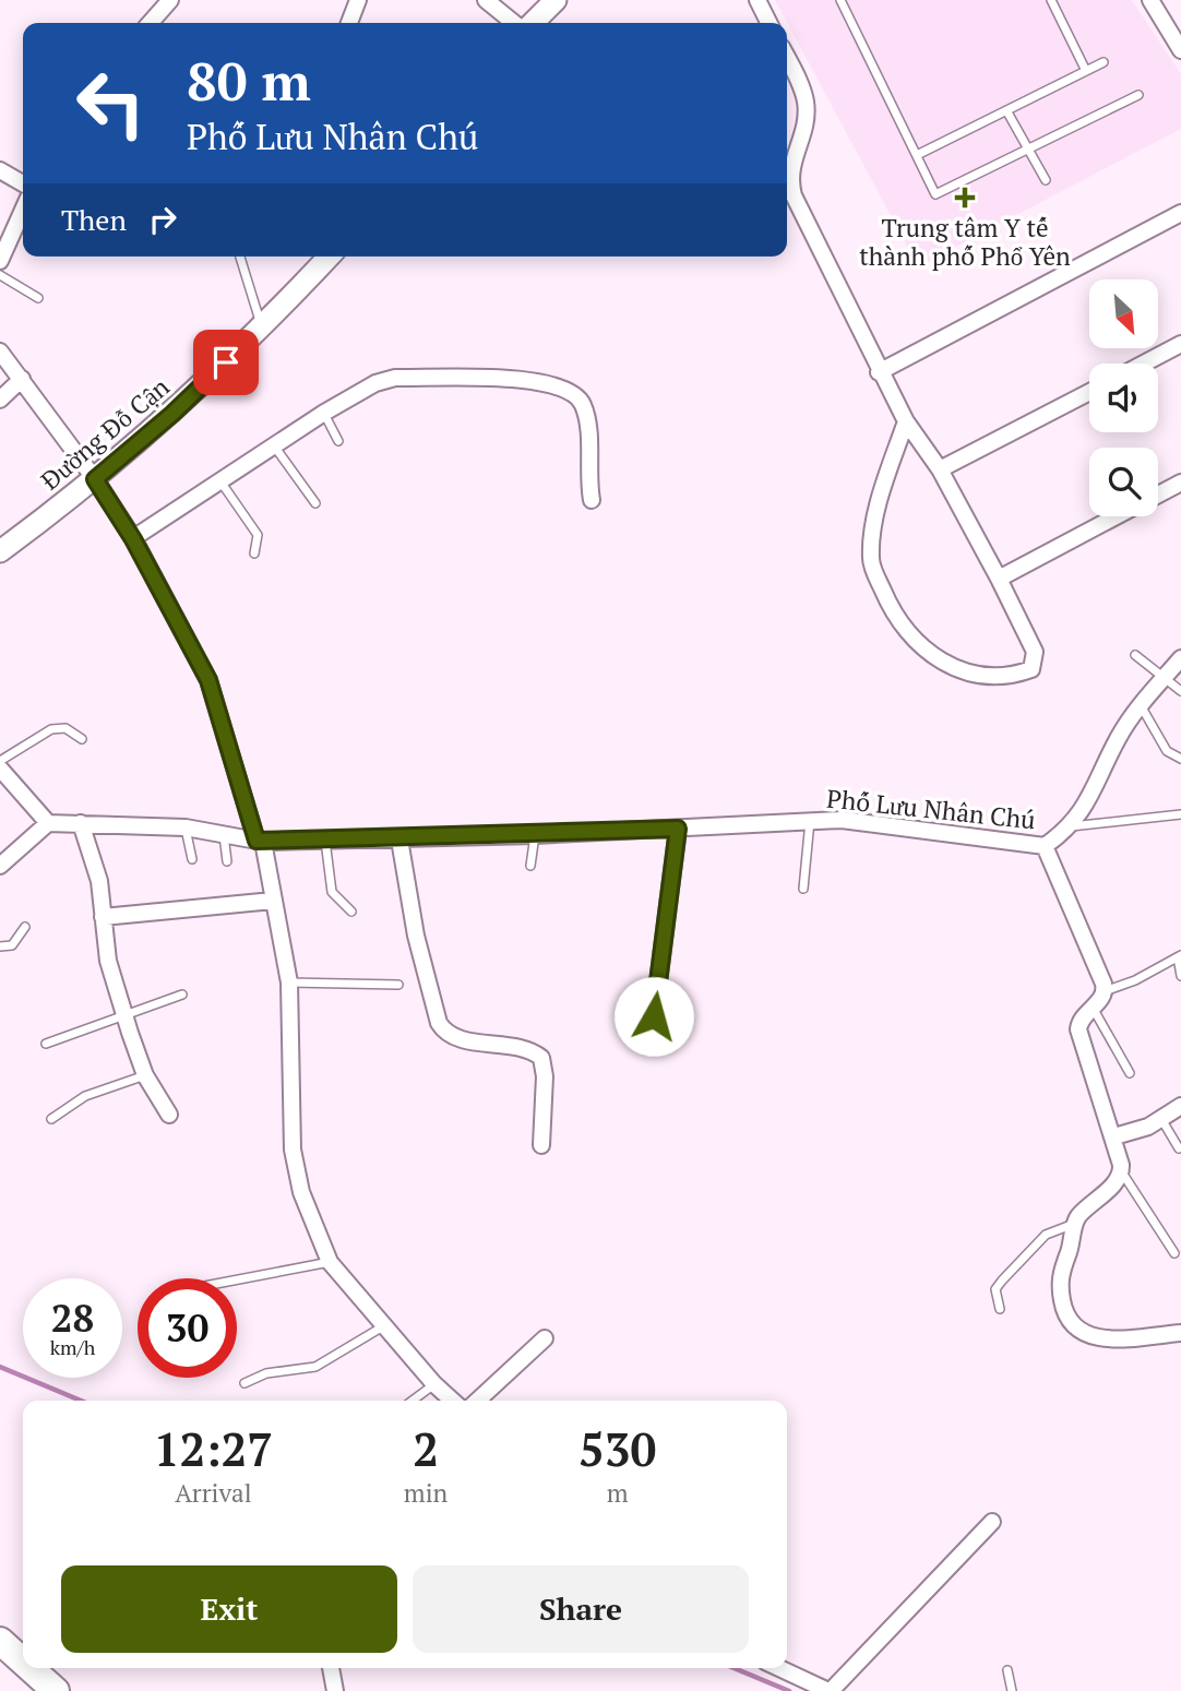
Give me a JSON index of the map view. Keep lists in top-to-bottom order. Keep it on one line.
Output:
{"streets":{"main road":["Đường Đỗ Cận"],"street":["Phố Lưu Nhân Chú"]},"places":{"health":["Trung tâm Y tế thành phố Phổ Yên"]},"north":"bottom right","page":{"turn":["80 m","Phố Lưu Nhân Chú"],"then":"Then","speed":"28 km/h","limit":"30","eta":["12:27","Arrival","2","min","530","m"],"buttons":["Exit","Share"]}}
